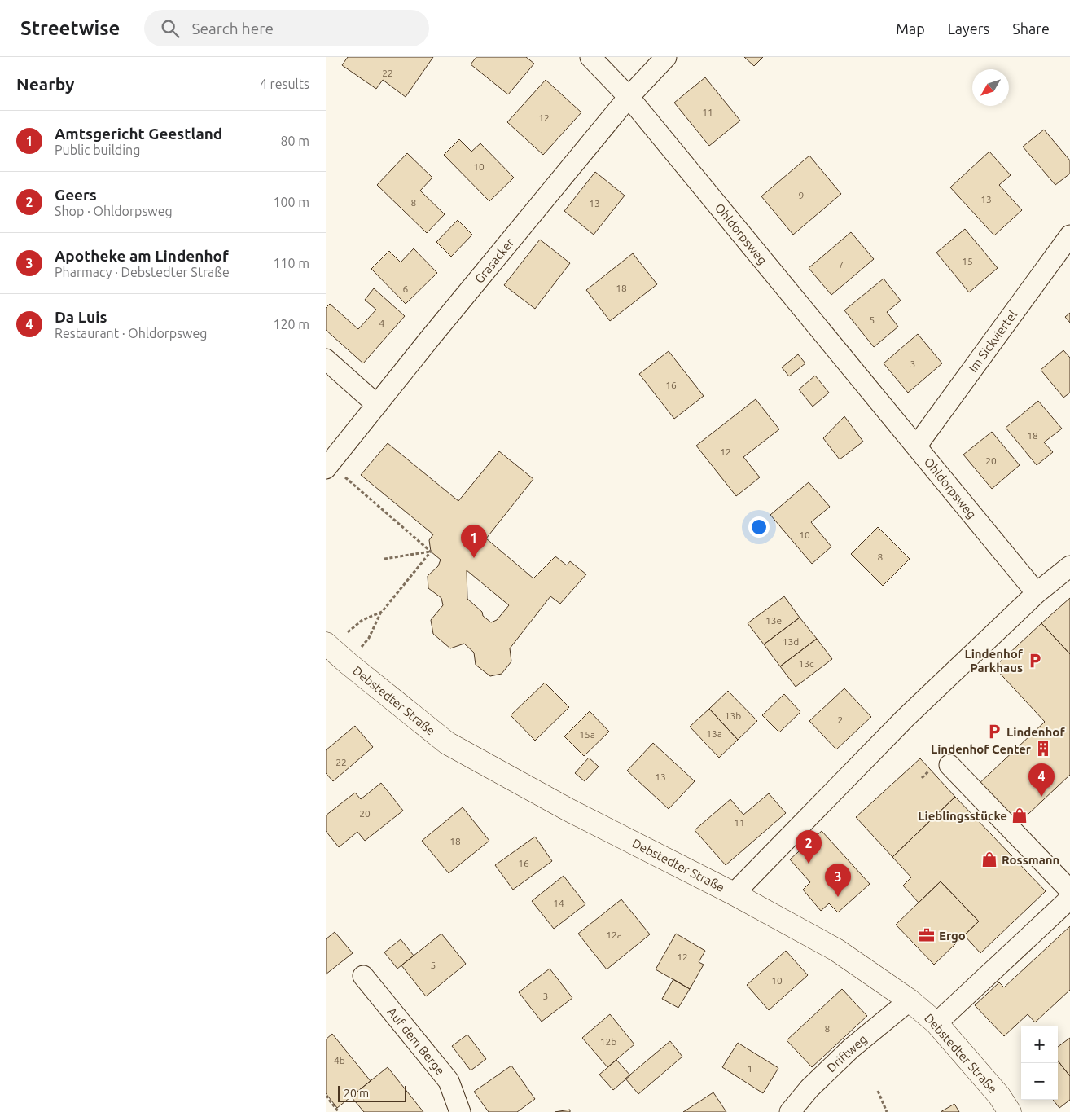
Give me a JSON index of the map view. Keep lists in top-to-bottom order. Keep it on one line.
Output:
{"streets":{"main road":["Debstedter Straße"],"street":["Ohldorpsweg","Grasacker","Im Sickviertel","Auf dem Berge","Driftweg"]},"crossings":[["Ohldorpsweg","Grasacker"],["Ohldorpsweg","Im Sickviertel"],["Debstedter Straße","Driftweg"]],"places":{"parking":["Lindenhof Parkhaus","Lindenhof"],"building":["Lindenhof Center"],"shop":["Lieblingsstücke","Rossmann"],"office":["Ergo"]},"house_numbers":["22","11","12","10","9","13","8","13","15","7","18","6","5","4","3","16","18","12","20","10","8","13e","13d","13c","13b","2","13a","15a","22","13","20","11","18","16","14","12a","12","5","10","3","8","12b","4b","1"],"scale_bar":"20 m","north":"bottom left","page":{"header":"Streetwise","search":"Search here","nav":["Map","Layers","Share"],"heading":["Nearby","4 results"],"list":[{"mark":"1","name":"Amtsgericht Geestland","note":"Public building","value":"80 m"},{"mark":"2","name":"Geers","note":"Shop · Ohldorpsweg","value":"100 m"},{"mark":"3","name":"Apotheke am Lindenhof","note":"Pharmacy · Debstedter Straße","value":"110 m"},{"mark":"4","name":"Da Luis","note":"Restaurant · Ohldorpsweg","value":"120 m"}],"pins":["1","4","2","3"],"map_buttons":["+","−"],"scale":"20 m"}}
